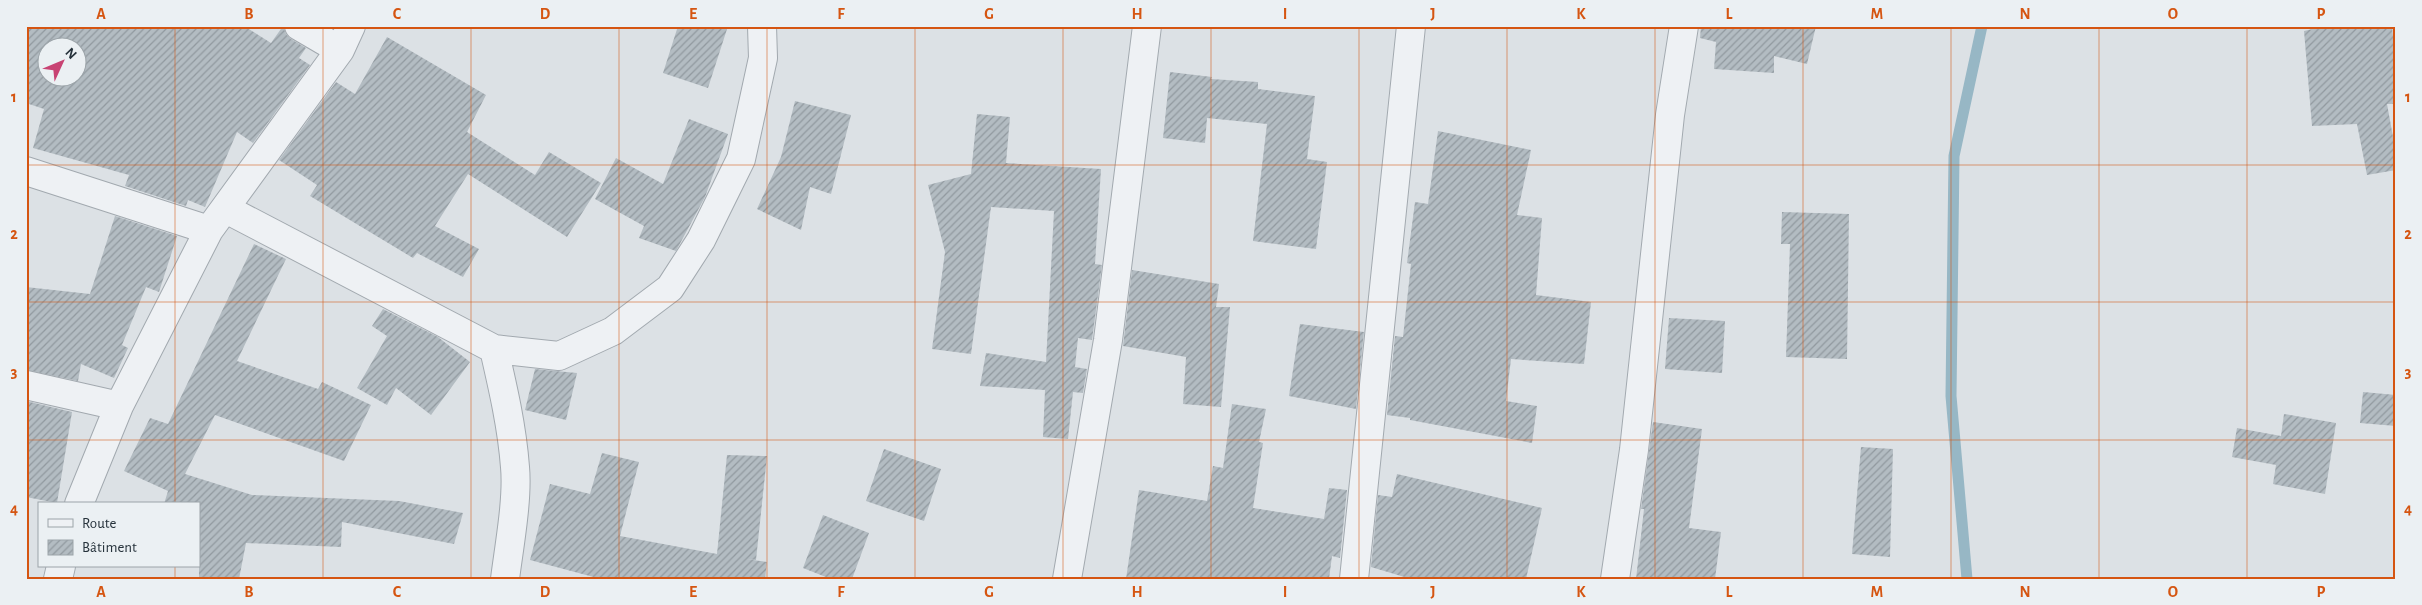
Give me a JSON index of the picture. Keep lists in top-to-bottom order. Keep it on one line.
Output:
{"legend":["Route","Bâtiment"],"north":"top right","grid":{"columns":["A","B","C","D","E","F","G","H","I","J","K","L","M","N","O","P"],"rows":["1","2","3","4"]}}
